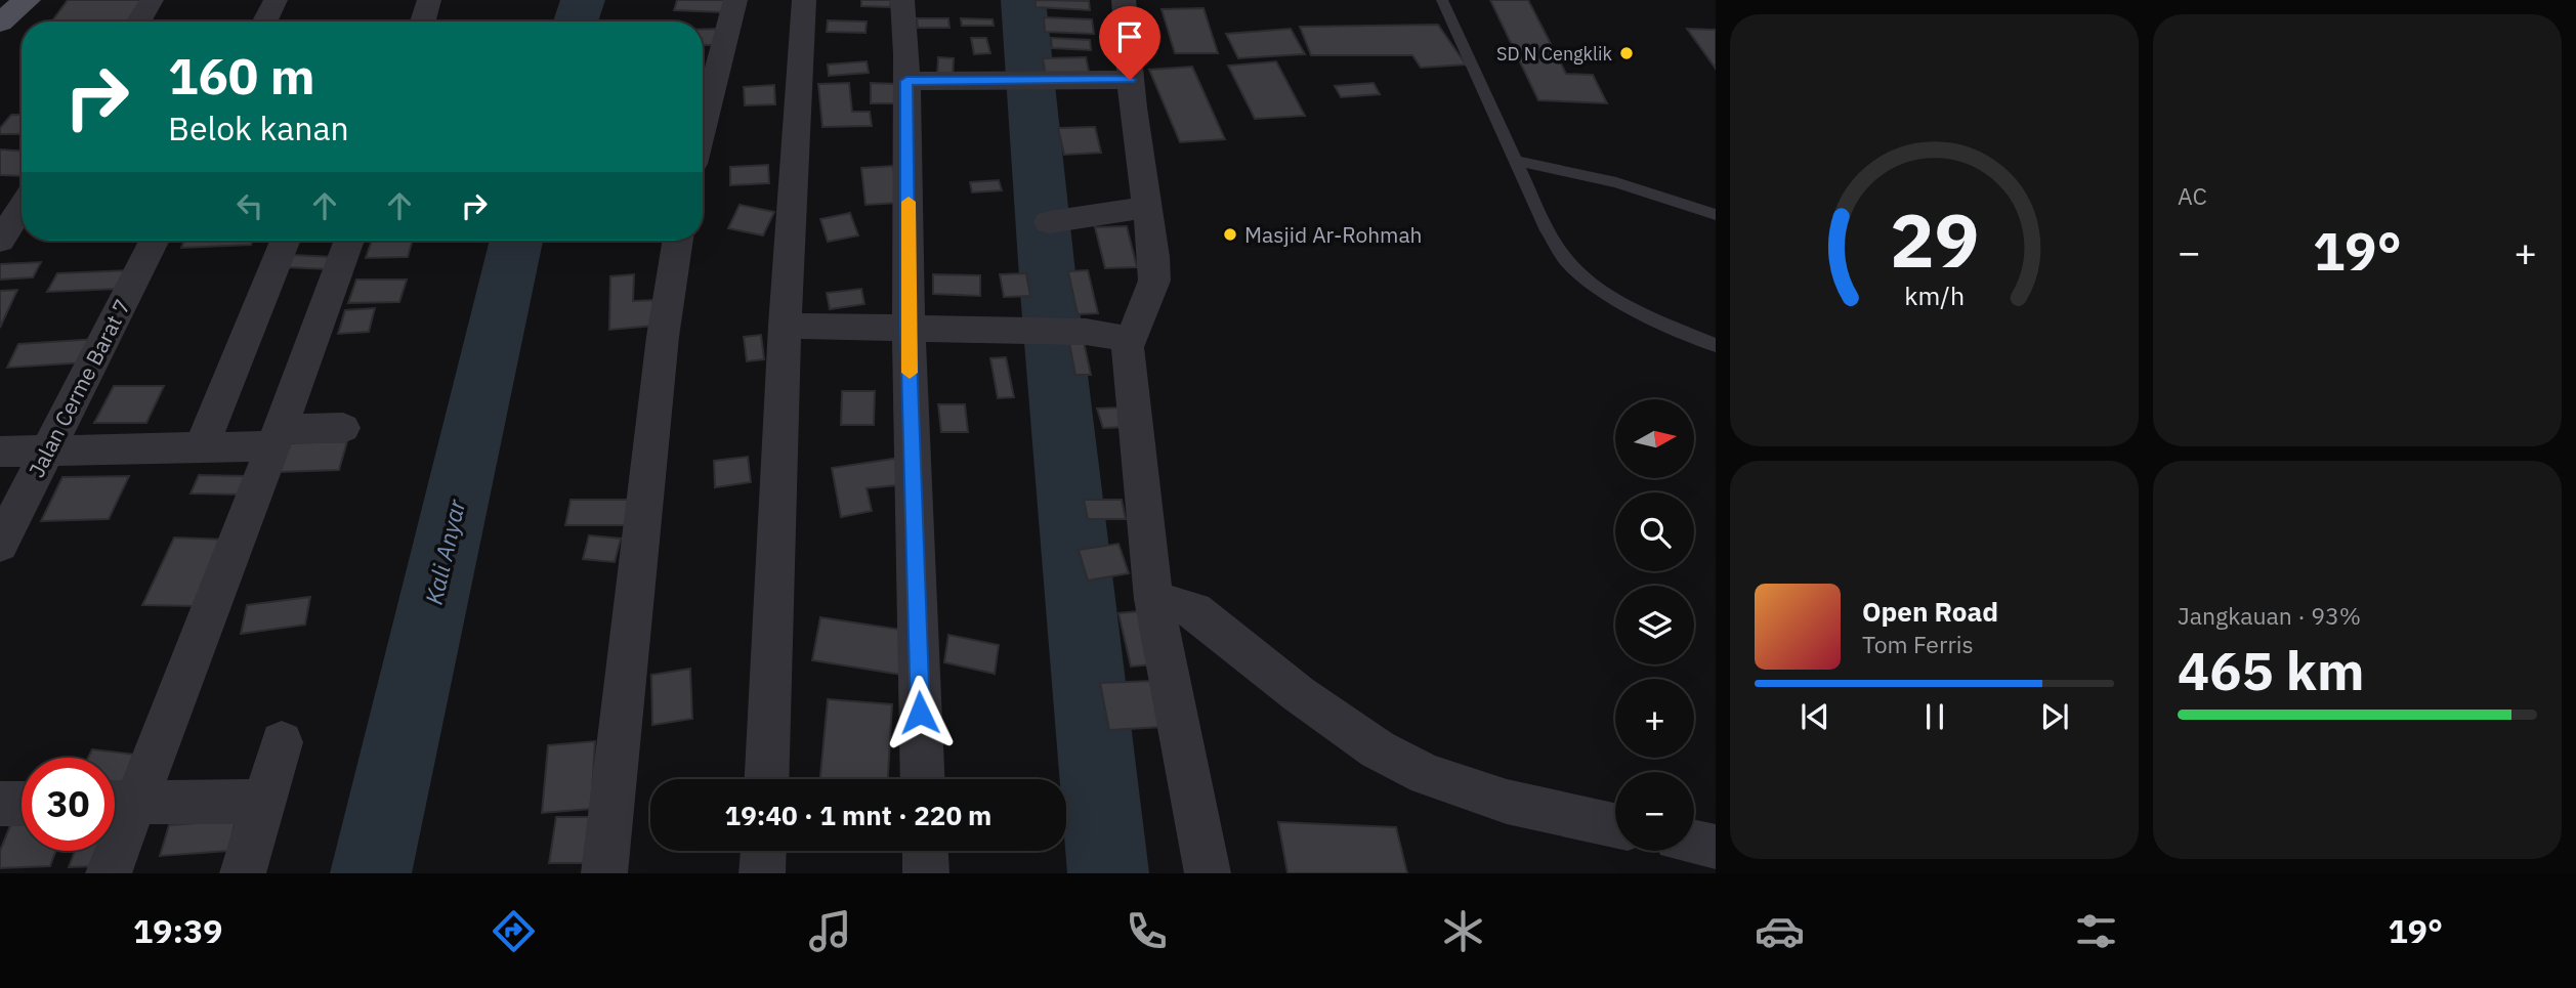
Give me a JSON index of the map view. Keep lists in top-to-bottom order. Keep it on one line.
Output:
{"streets":{"street":["Jalan Cerme Barat 7"]},"water":["Kali Anyar"],"places":["SD N Cengklik","Masjid Ar-Rohmah"],"north":"right","page":{"tile":["AC",["Jangkauan · 93%","465 km"]],"turn":["160 m","Belok kanan"],"heat":["−","19°","+"],"map_buttons":["+","−"],"song":["Open Road","Tom Ferris"],"limit":"30","trip":"19:40 · 1 mnt · 220 m","tabs":["19:39","19°"],"gauge":["29","km/h"]}}
